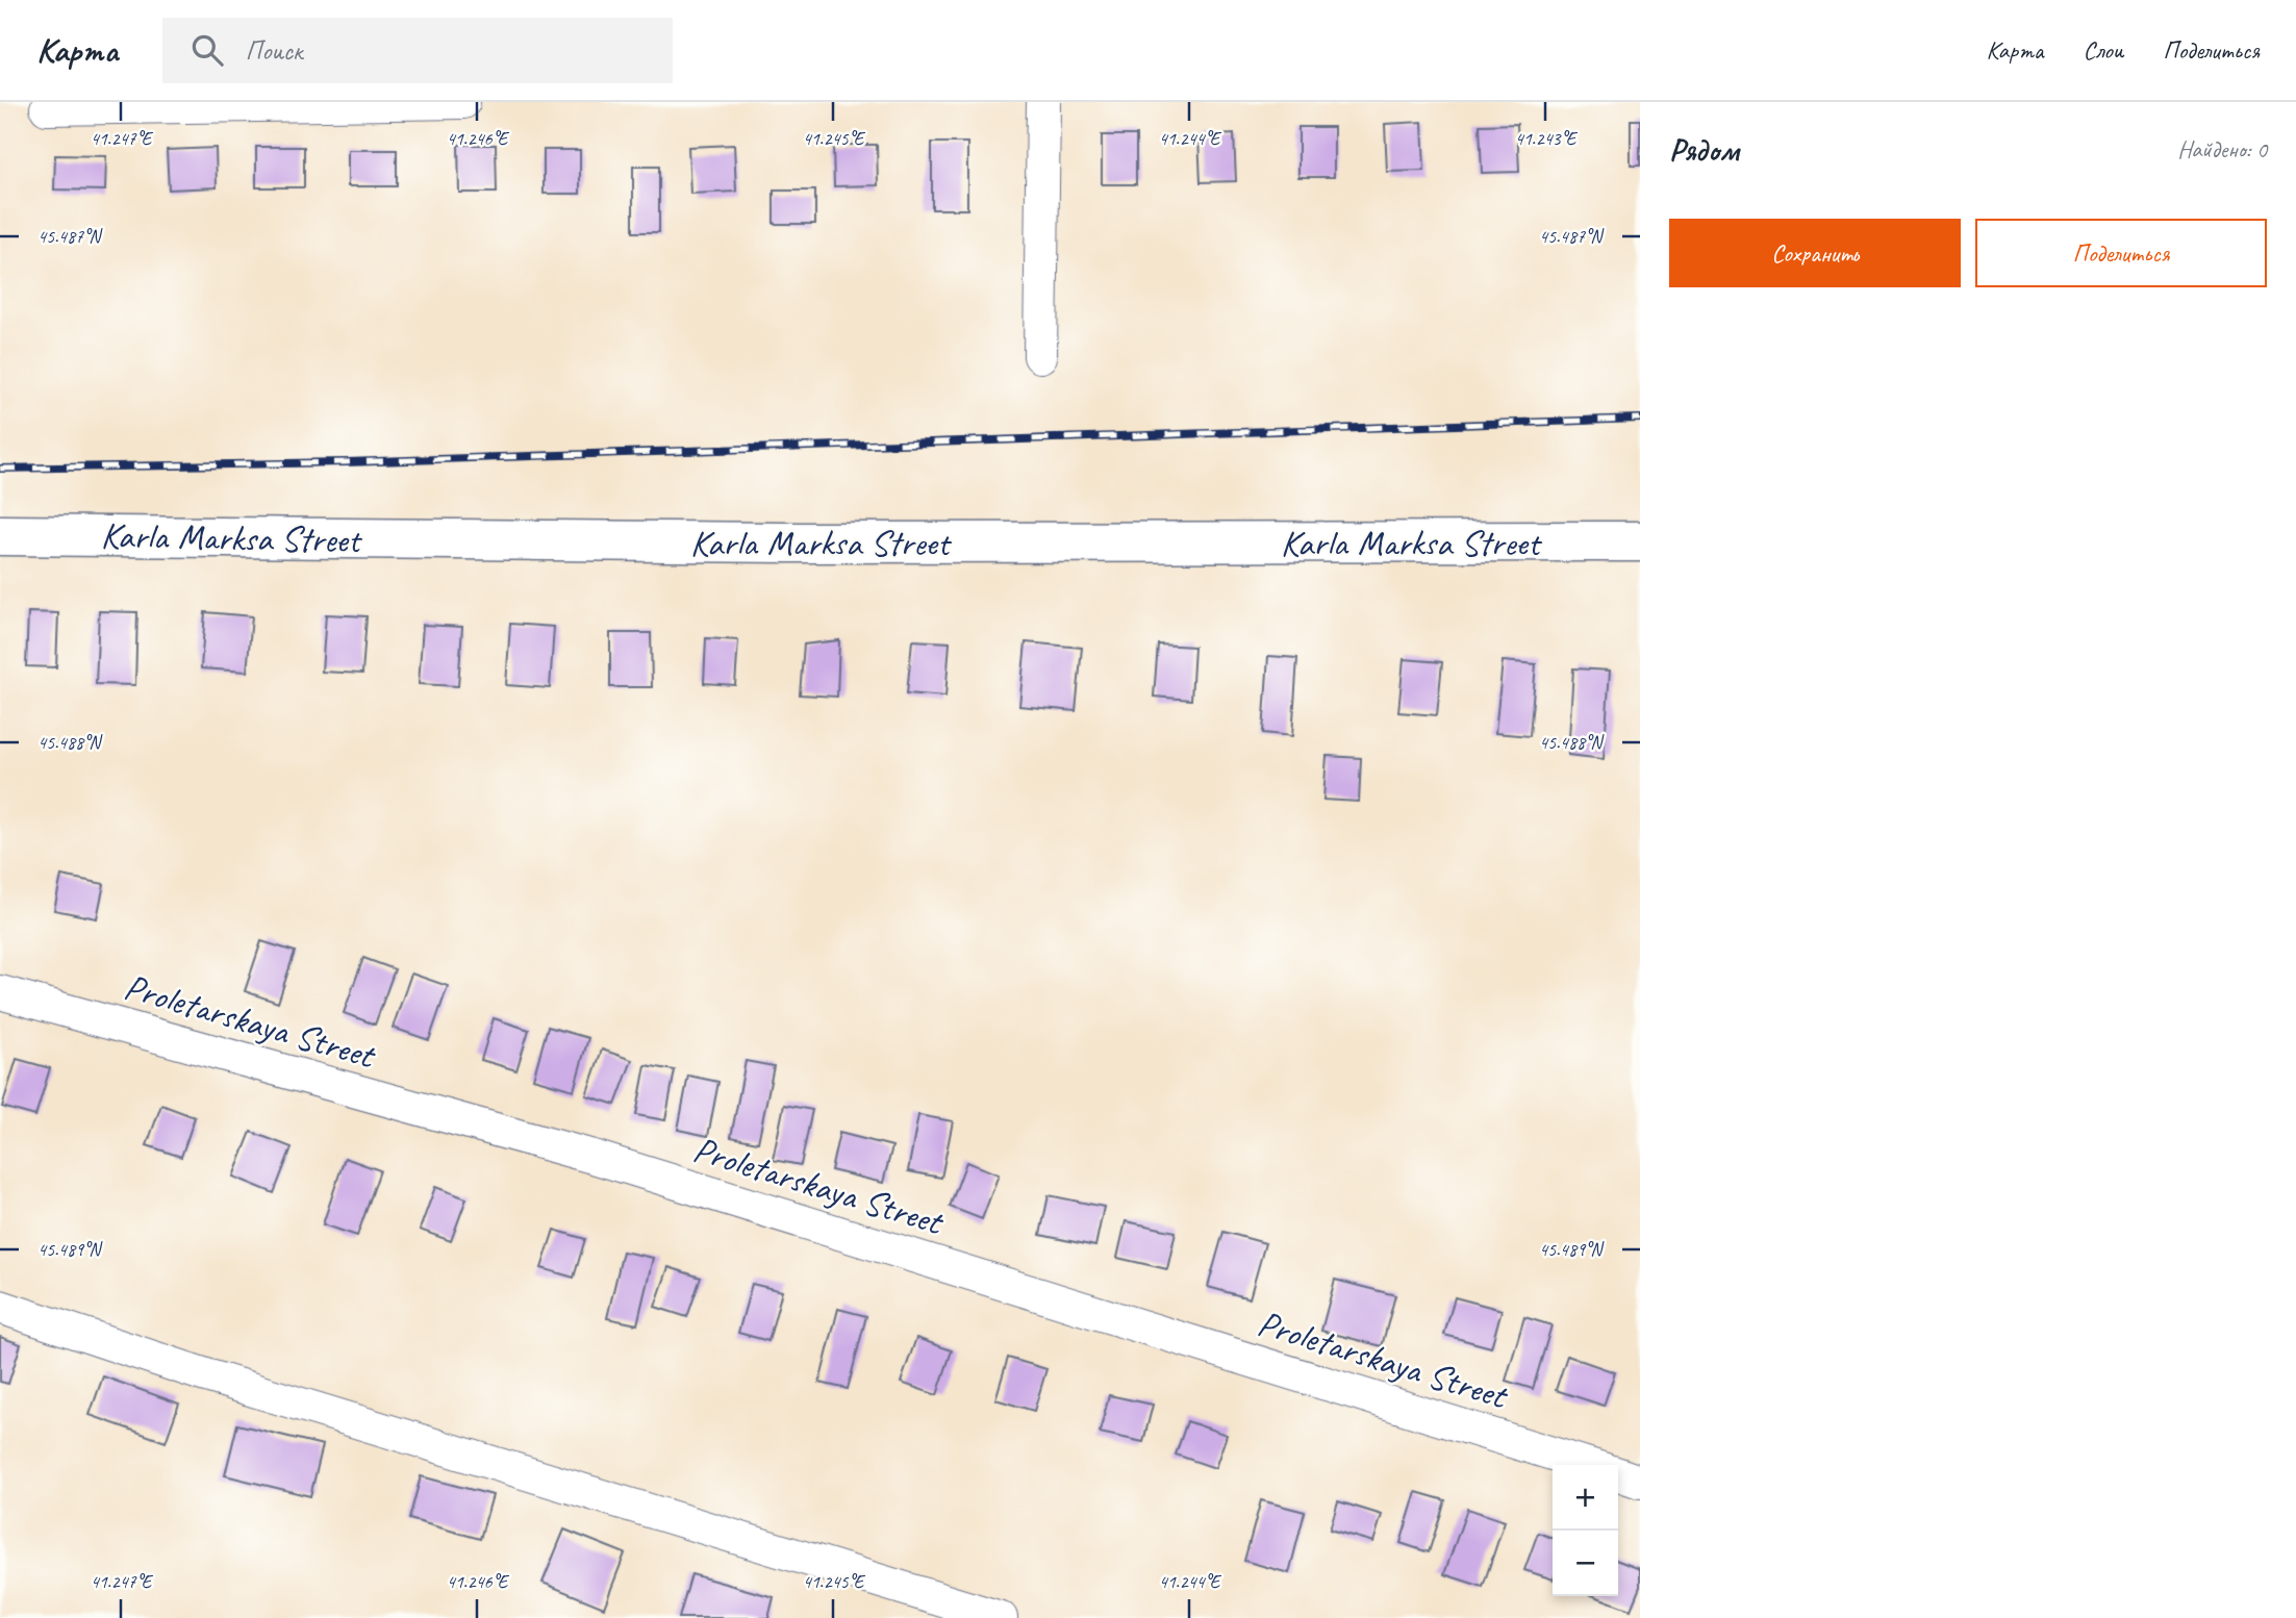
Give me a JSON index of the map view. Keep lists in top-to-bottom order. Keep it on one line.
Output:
{"streets":{"street":["Karla Marksa Street","Proletarskaya Street"]},"page":{"header":"Карта","search":"Поиск","nav":["Карта","Слои","Поделиться"],"heading":["Рядом","Найдено: 0"],"buttons":["Сохранить","Поделиться"],"map_buttons":["+","−"]},"coordinates":["41.247°E","41.246°E","41.245°E","41.244°E","41.243°E","45.487°N","45.488°N","45.489°N"]}
